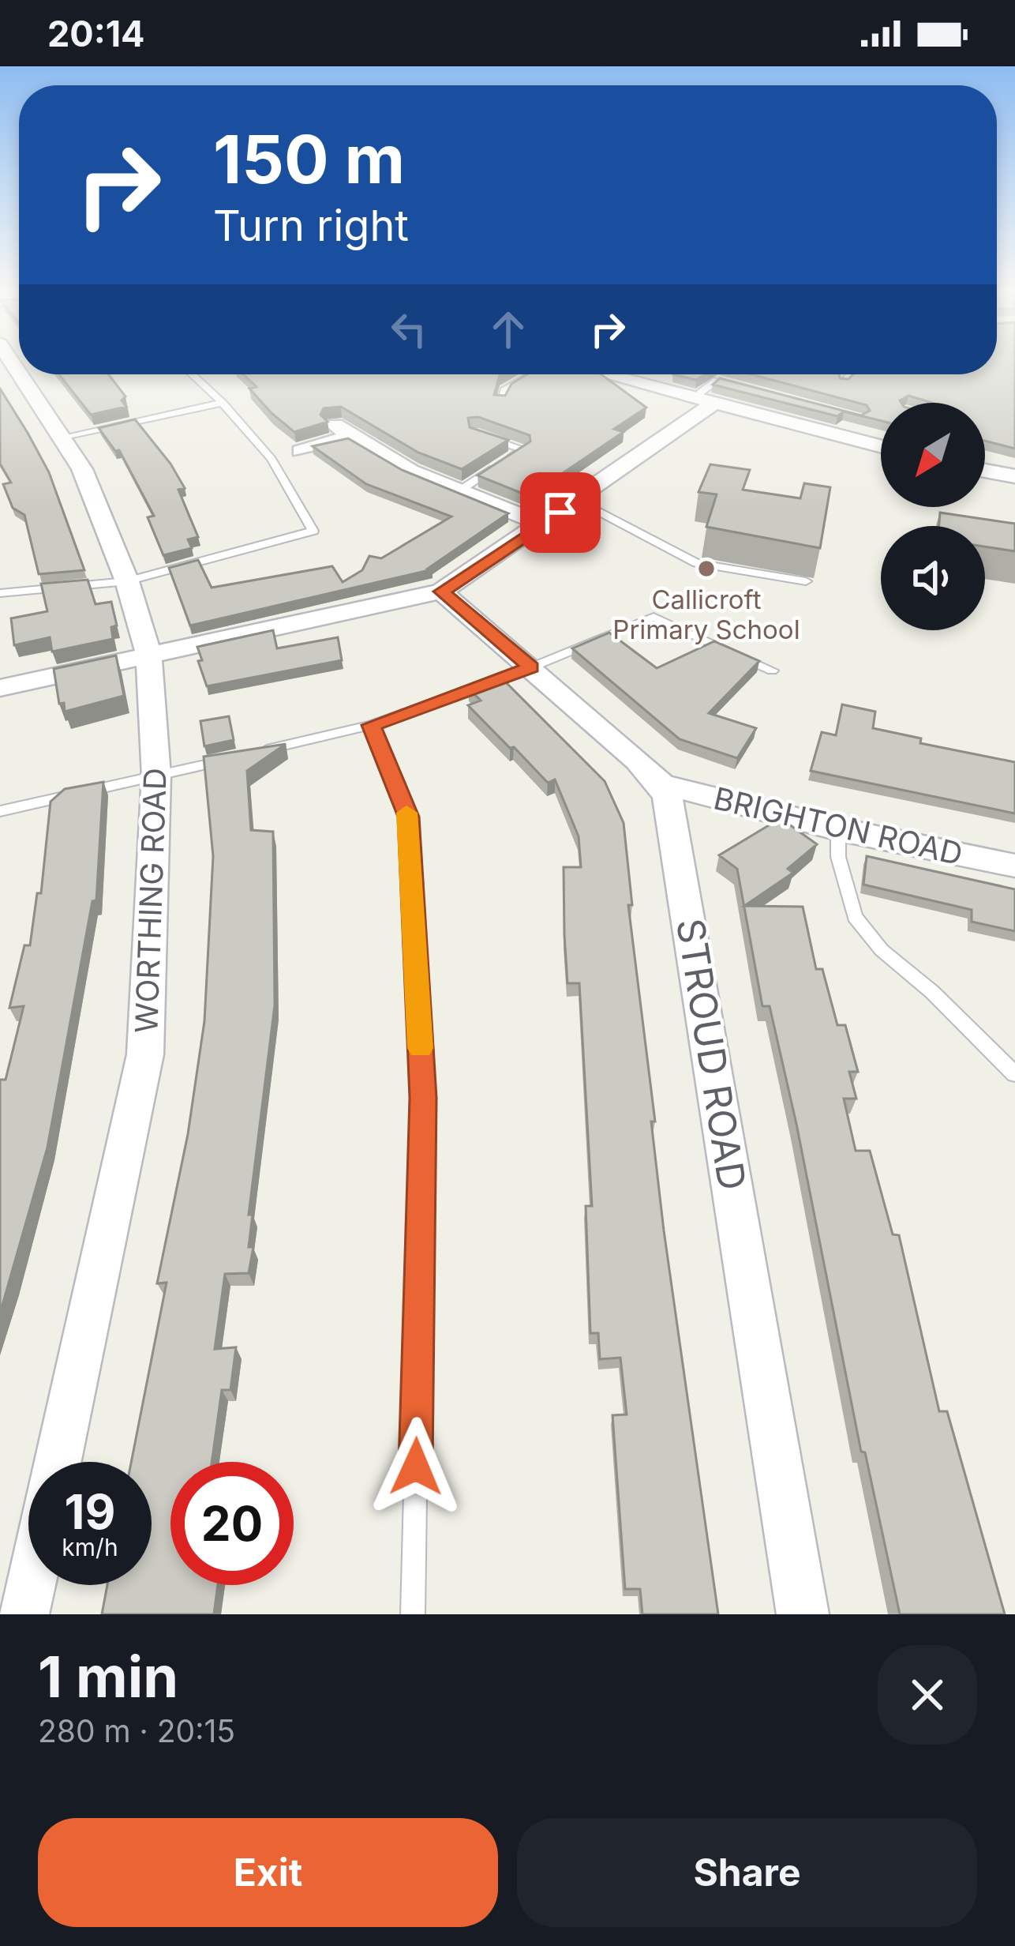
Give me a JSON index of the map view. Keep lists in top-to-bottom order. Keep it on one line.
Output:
{"streets":{"street":["BRIGHTON ROAD","WORTHING ROAD","STROUD ROAD"]},"crossings":[["BRIGHTON ROAD","STROUD ROAD"]],"places":["Callicroft Primary School"],"north":"bottom left","page":{"status":"20:14","turn":["150 m","Turn right"],"speed":"19 km/h","limit":"20","heading":["1 min","280 m · 20:15"],"buttons":["Exit","Share"]}}
